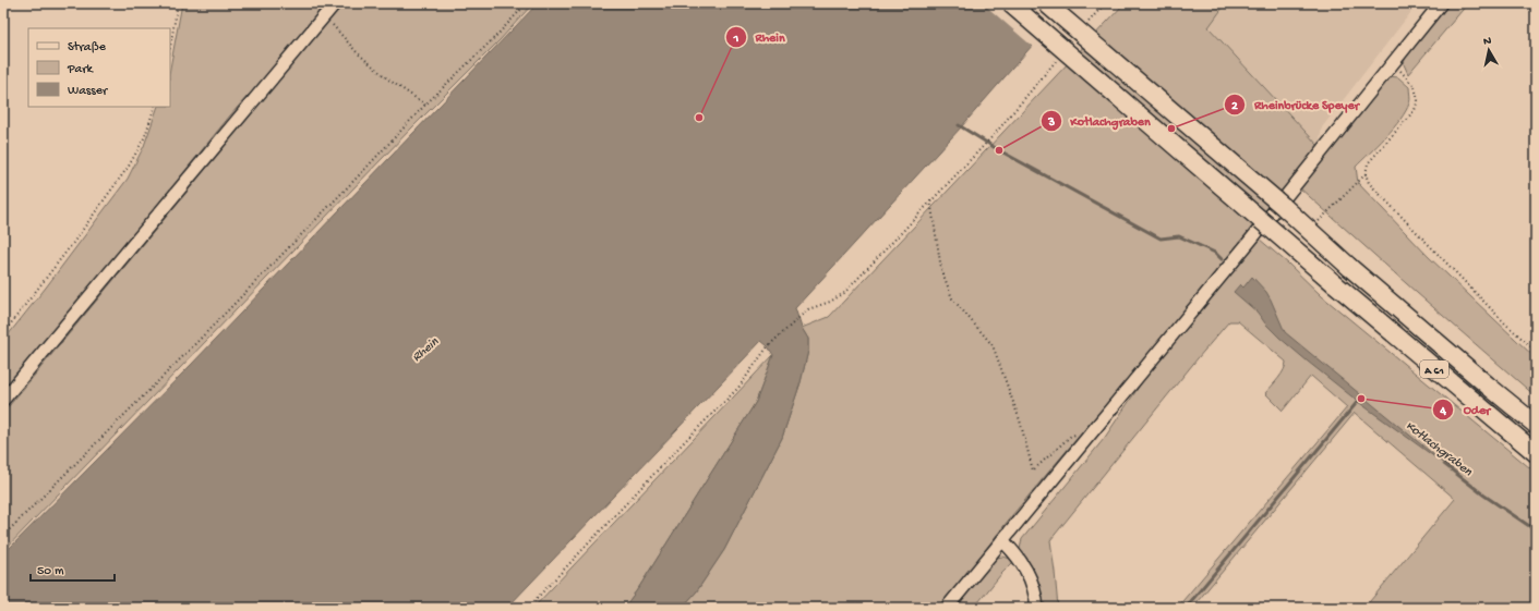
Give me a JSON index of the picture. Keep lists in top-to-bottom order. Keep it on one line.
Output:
{"streets":{"highway":["A 61"]},"water":["Rhein","Kotlachgraben"],"places":["Rhein","Rheinbrücke Speyer","Kotlachgraben","Oder"],"legend":["Straße","Park","Wasser"],"scale_bar":"50 m","north":"top"}
